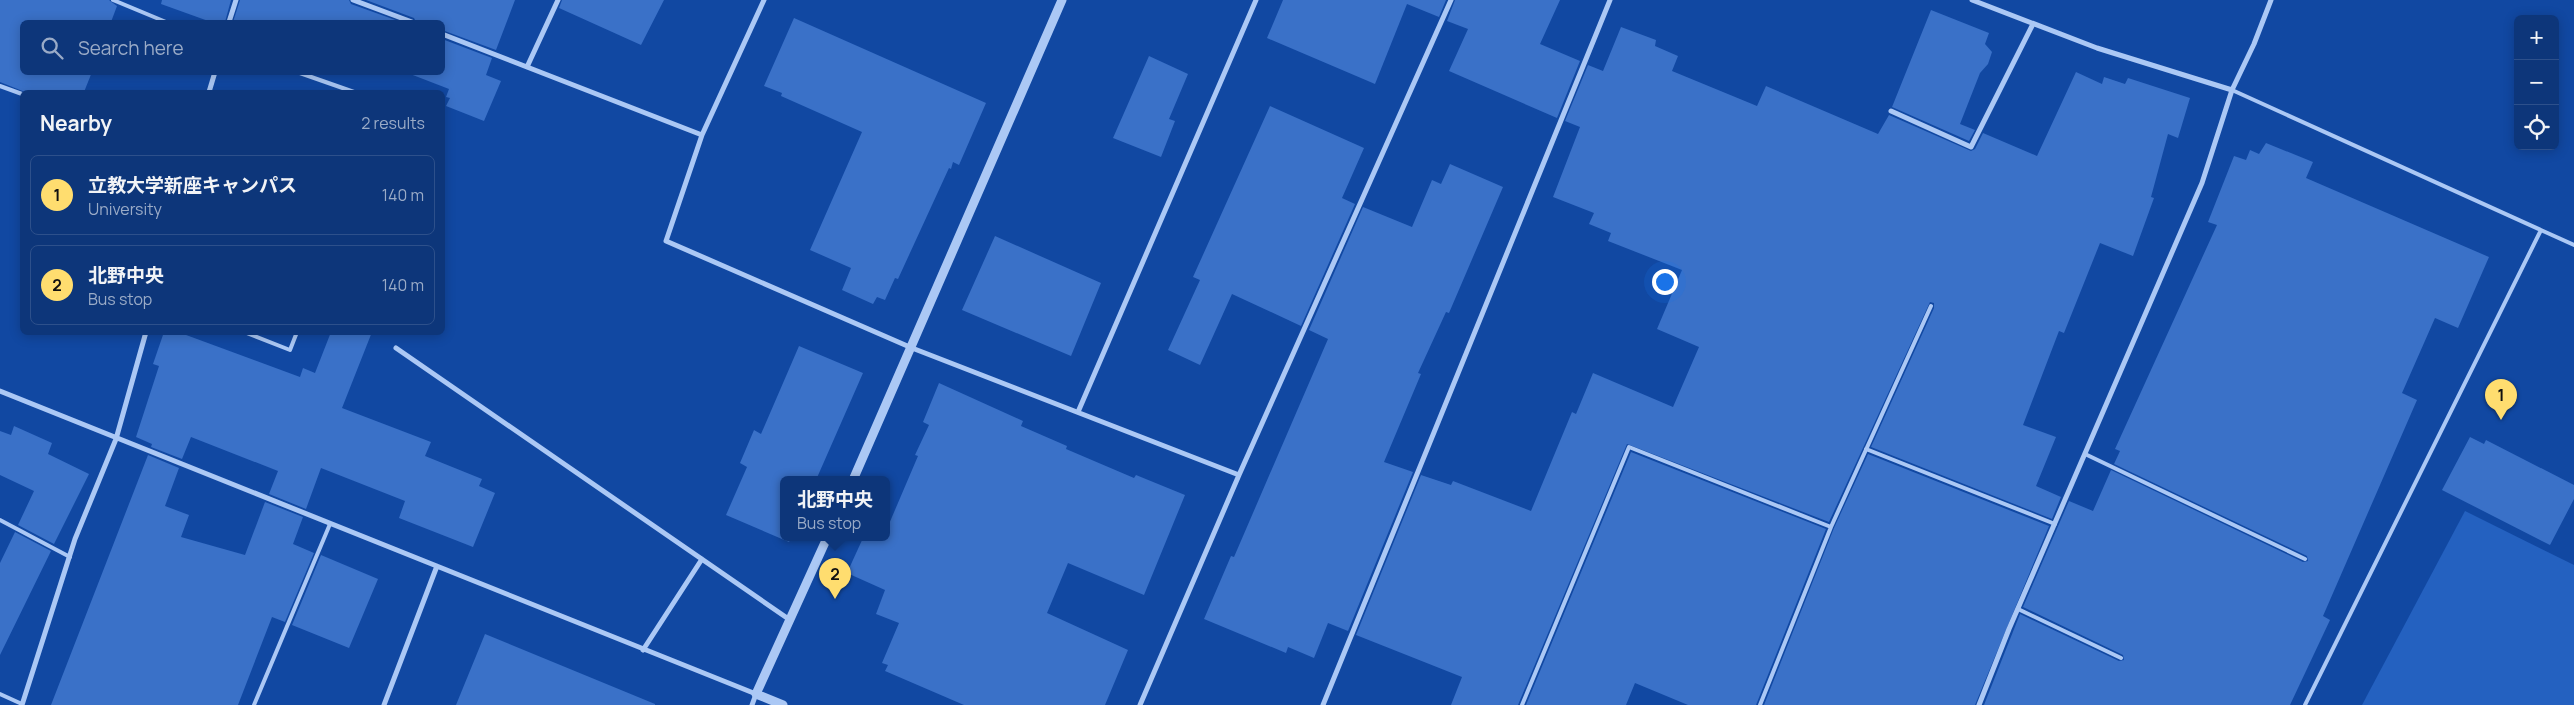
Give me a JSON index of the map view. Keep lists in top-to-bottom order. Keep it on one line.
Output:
{"page":{"map_buttons":["+","−"],"search":"Search here","heading":["Nearby","2 results"],"list":[{"mark":"1","name":"立教大学新座キャンパス","note":"University","value":"140 m"},{"mark":"2","name":"北野中央","note":"Bus stop","value":"140 m"}],"pins":["1","2"],"popup":["北野中央","Bus stop"]}}
